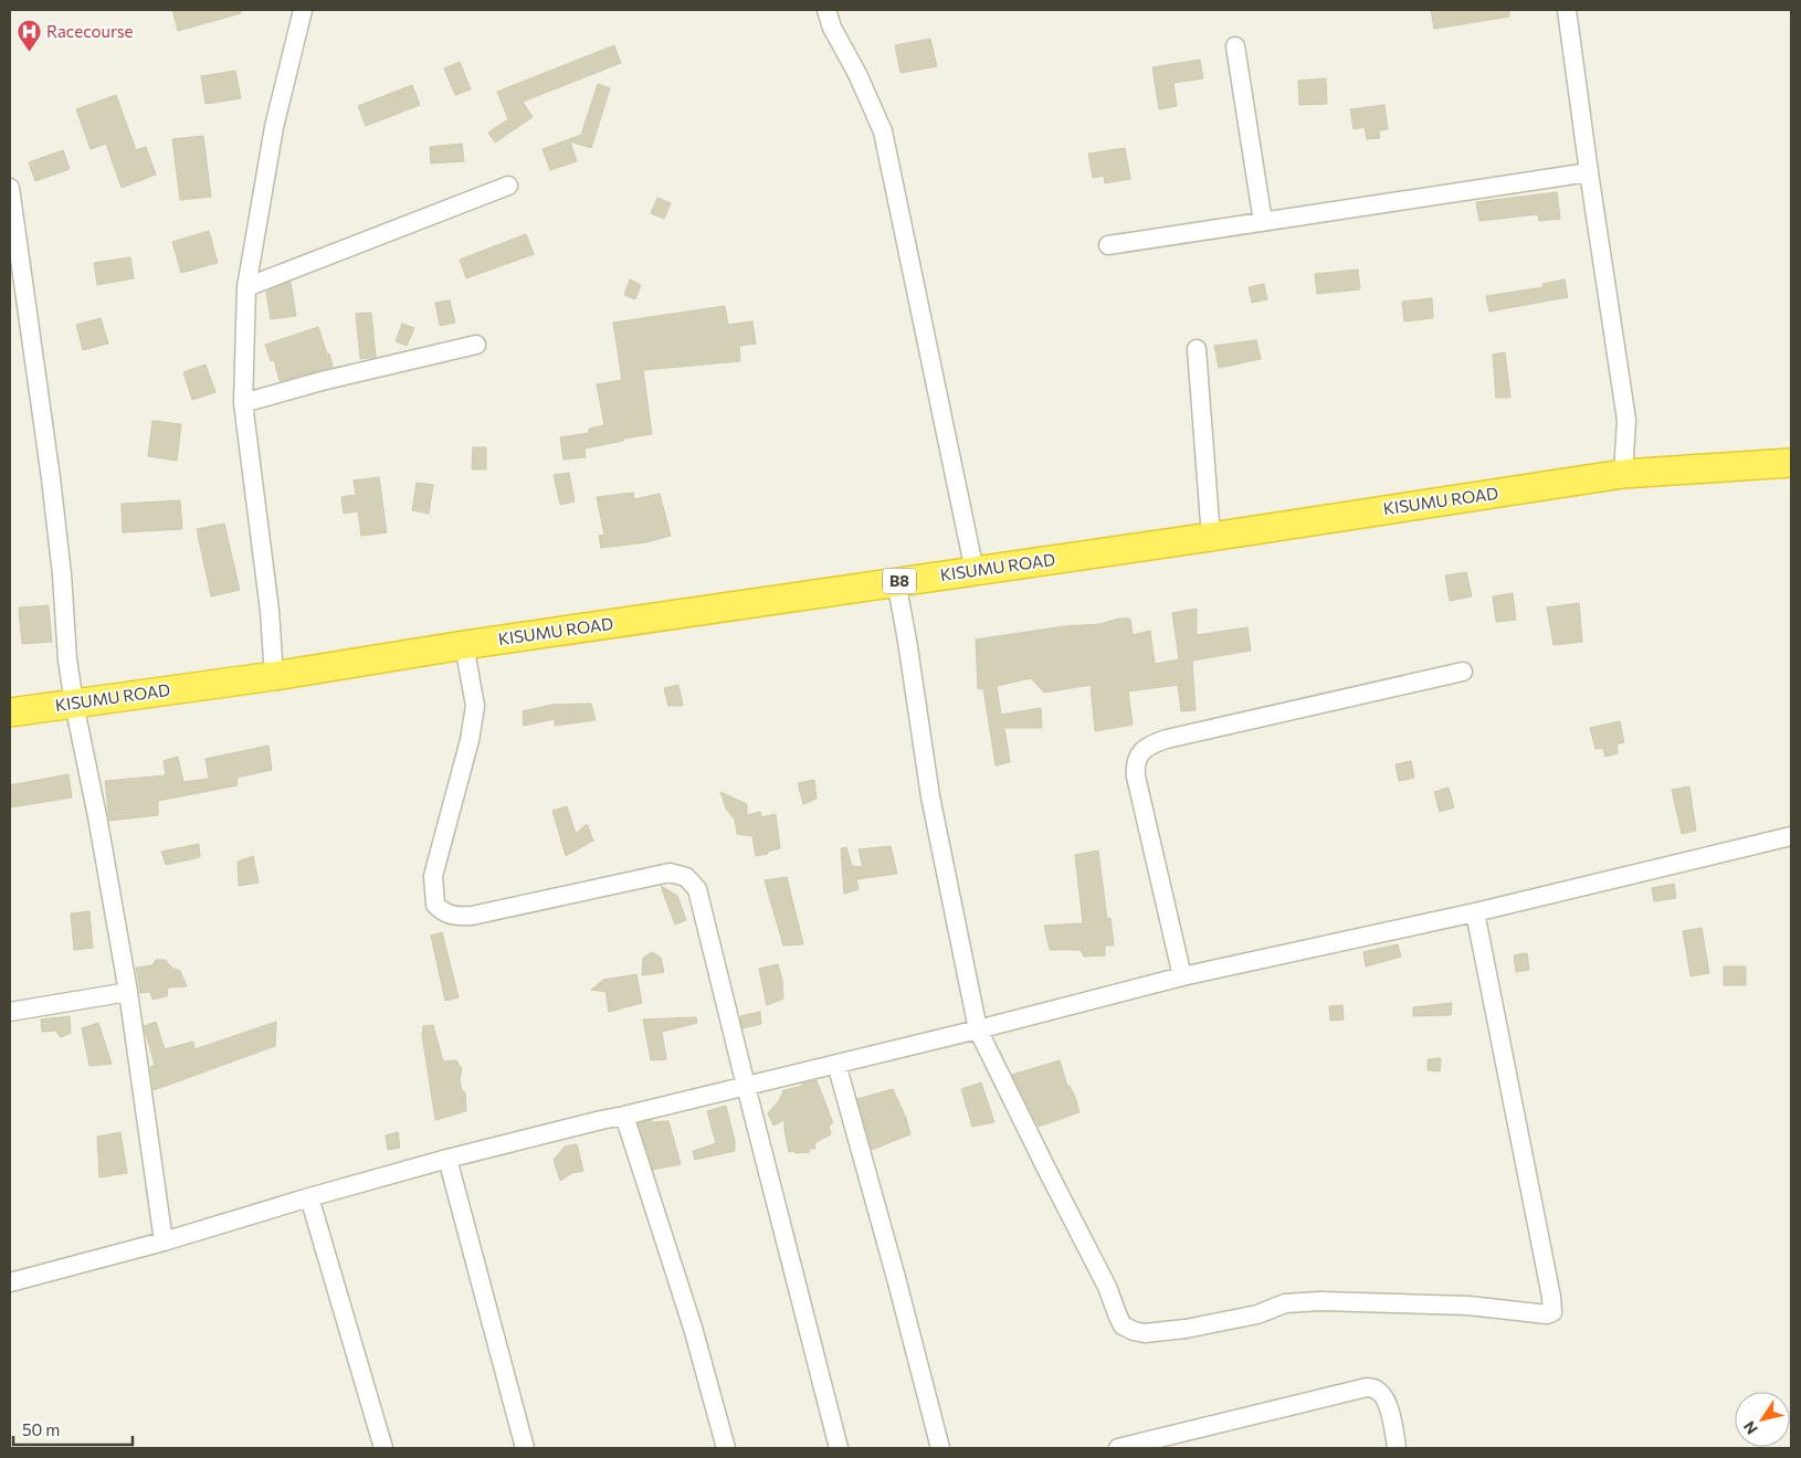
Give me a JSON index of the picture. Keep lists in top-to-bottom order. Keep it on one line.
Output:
{"streets":{"highway":["KISUMU ROAD","B8"]},"places":{"hospital":["Racecourse"]},"scale_bar":"50 m","north":"bottom left"}
